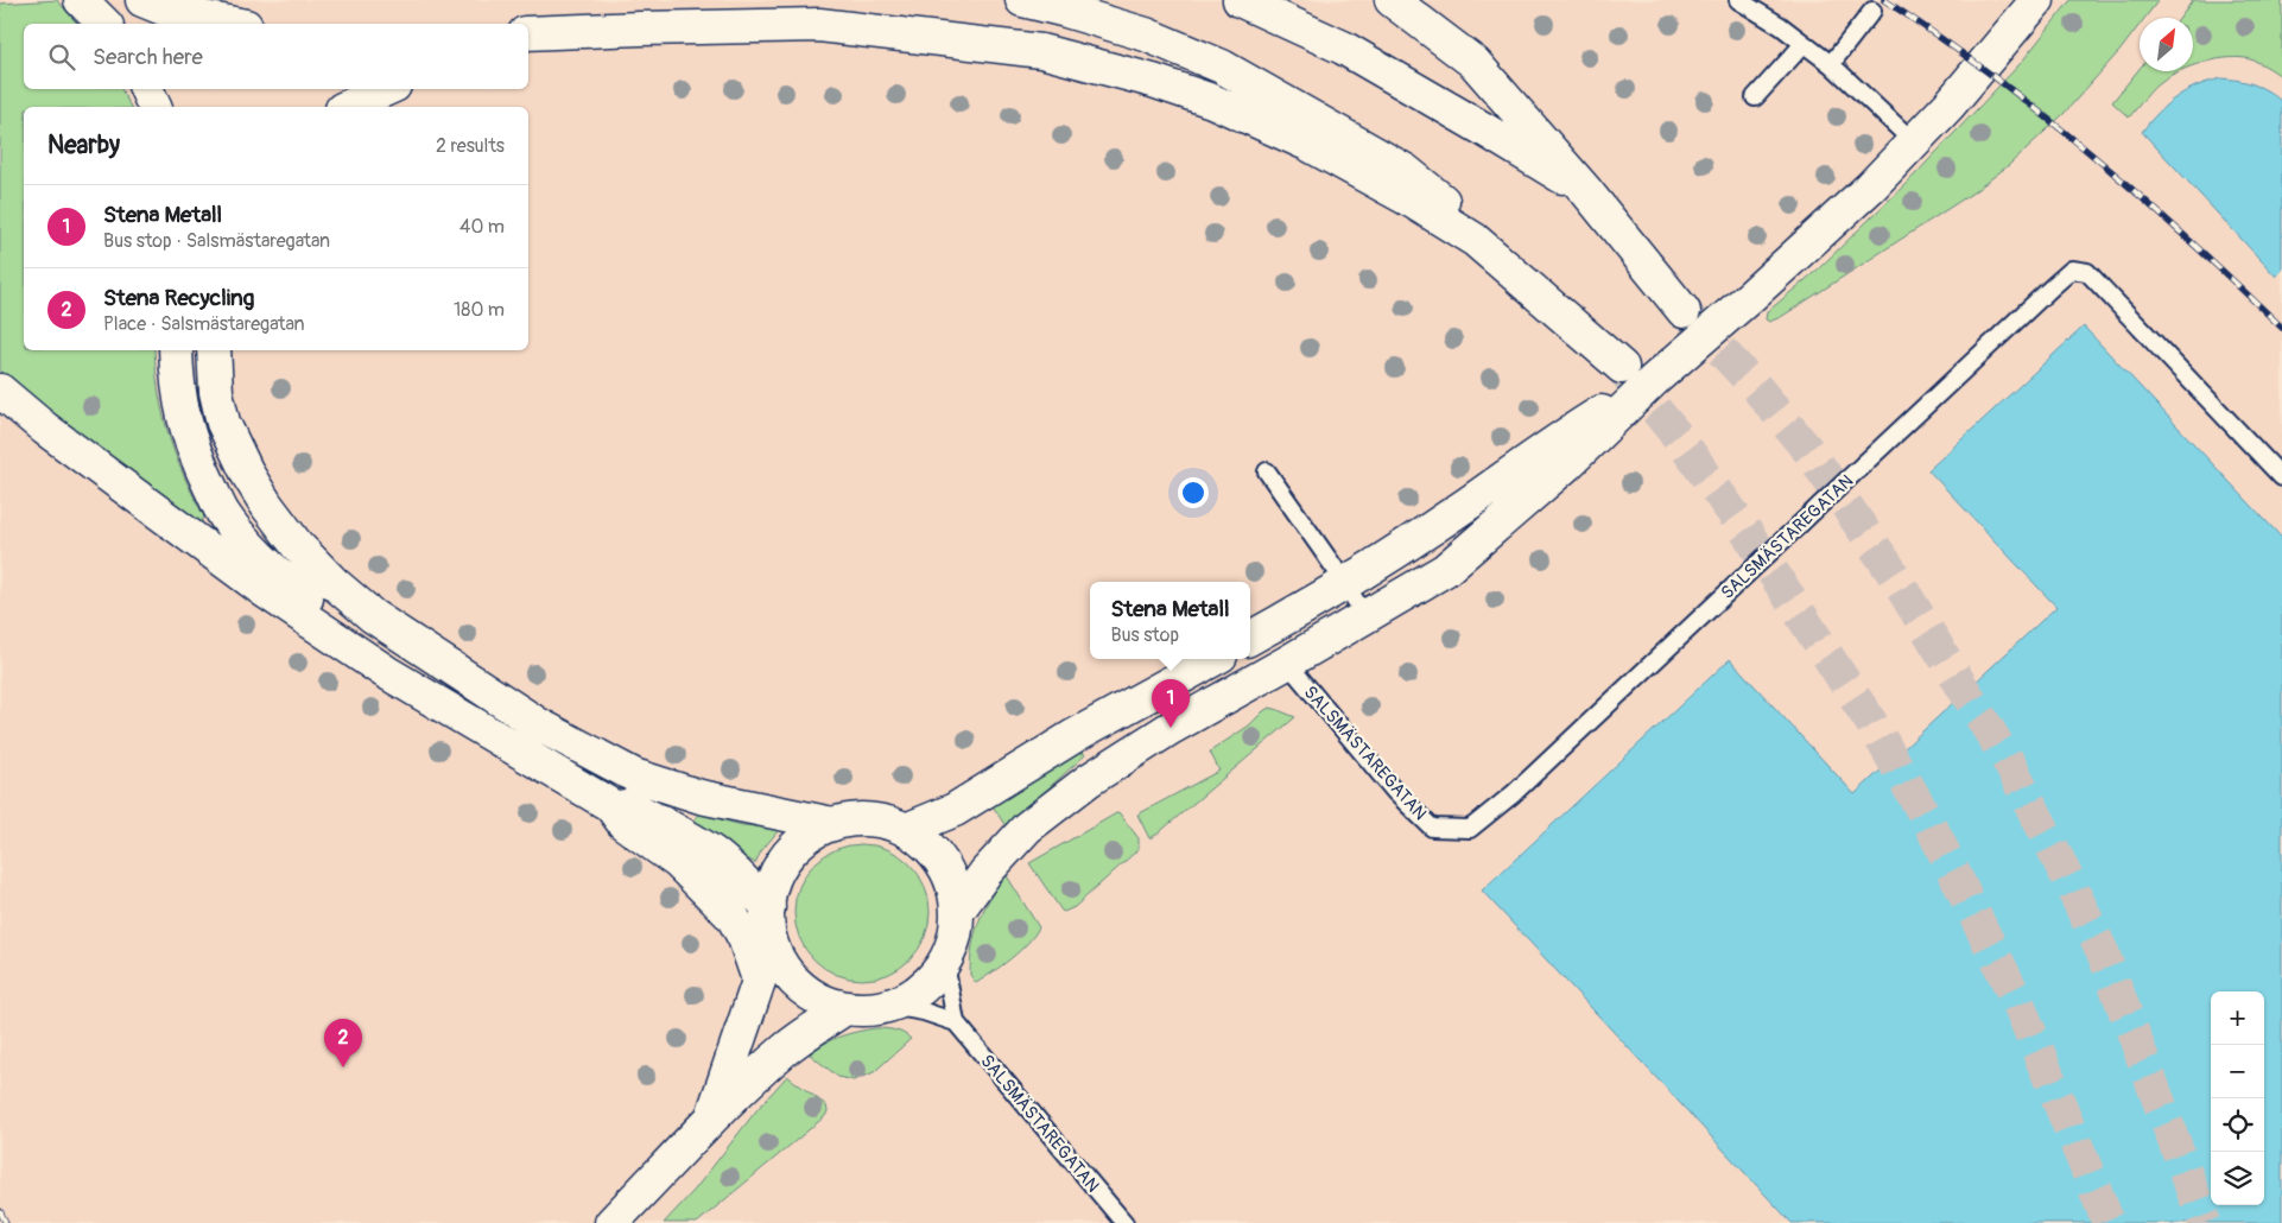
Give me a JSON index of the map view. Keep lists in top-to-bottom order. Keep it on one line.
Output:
{"streets":{"lane":["SALSMÄSTAREGATAN"]},"north":"top right","page":{"search":"Search here","heading":["Nearby","2 results"],"list":[{"mark":"1","name":"Stena Metall","note":"Bus stop · Salsmästaregatan","value":"40 m"},{"mark":"2","name":"Stena Recycling","note":"Place · Salsmästaregatan","value":"180 m"}],"popup":["Stena Metall","Bus stop"],"pins":["1","2"],"map_buttons":["+","−"]}}
